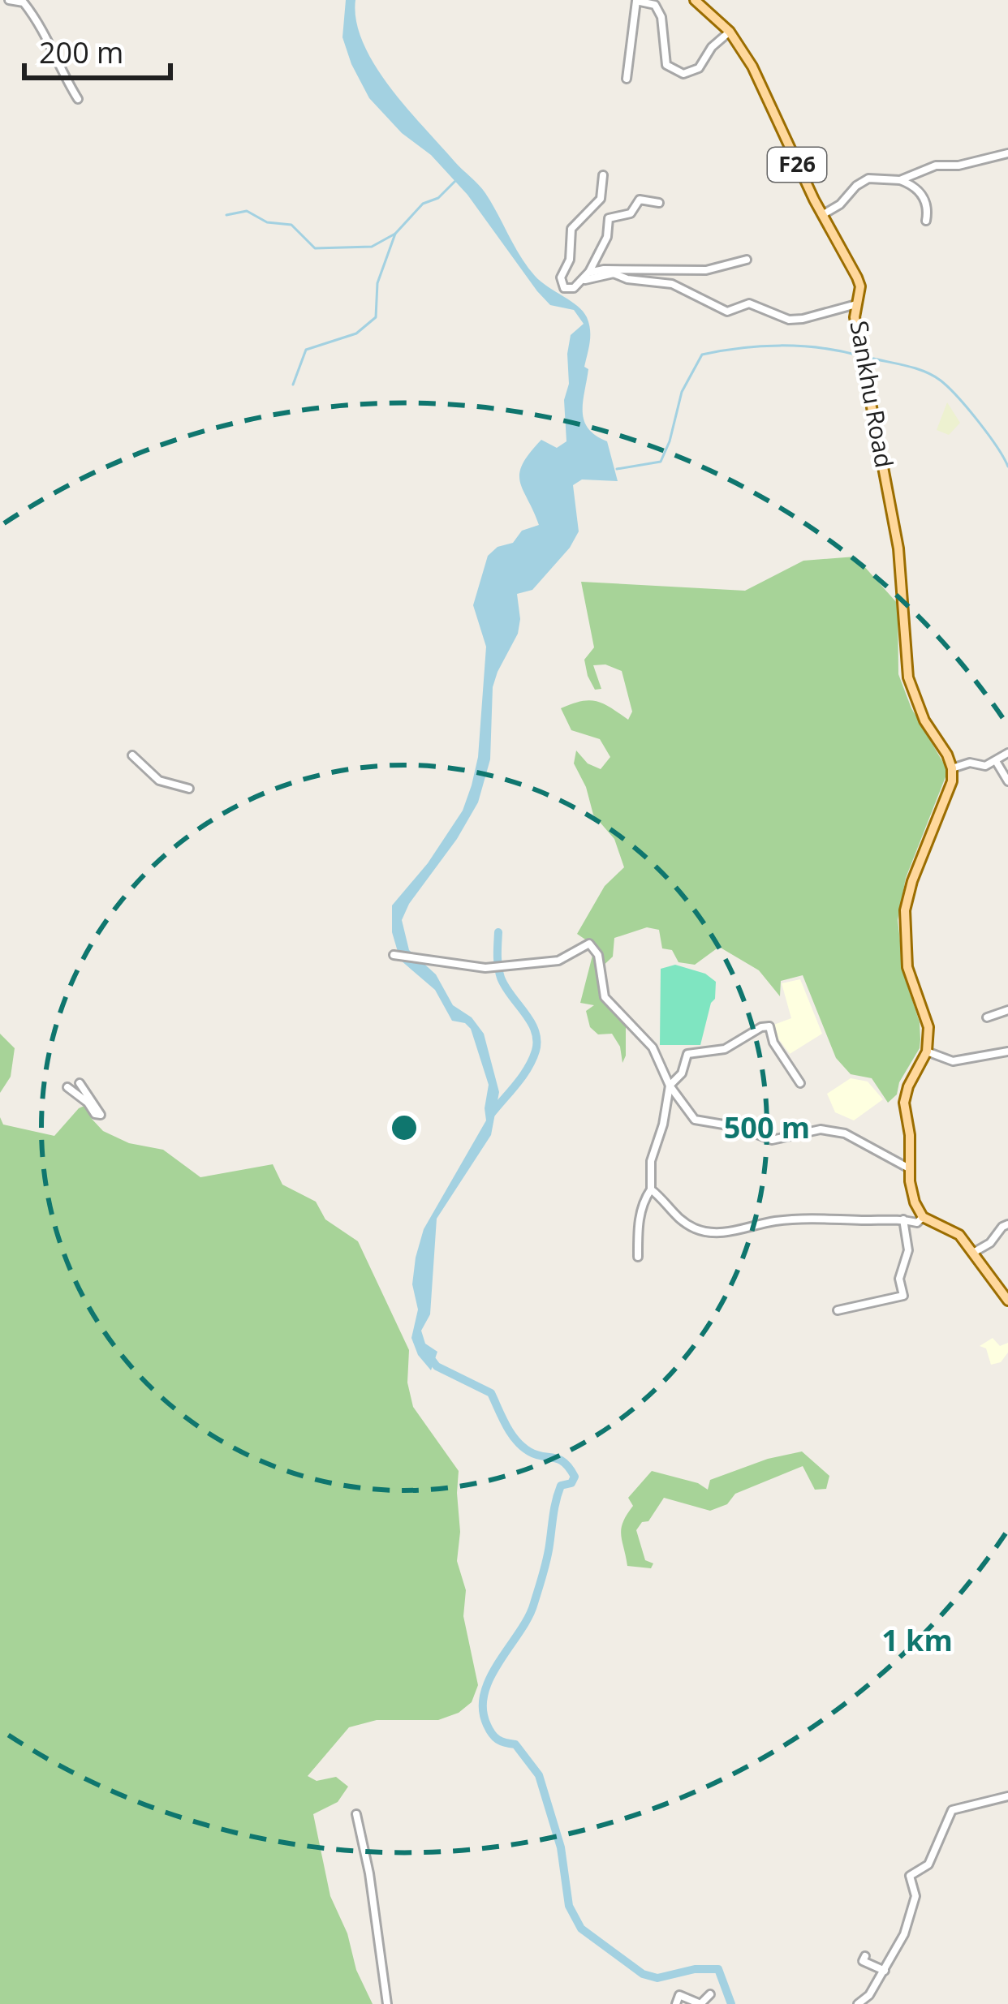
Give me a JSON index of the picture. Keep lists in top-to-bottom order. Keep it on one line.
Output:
{"streets":{"main road":["F26","Sankhu Road"]},"scale_bar":"200 m","rings":["500 m","1 km"]}
